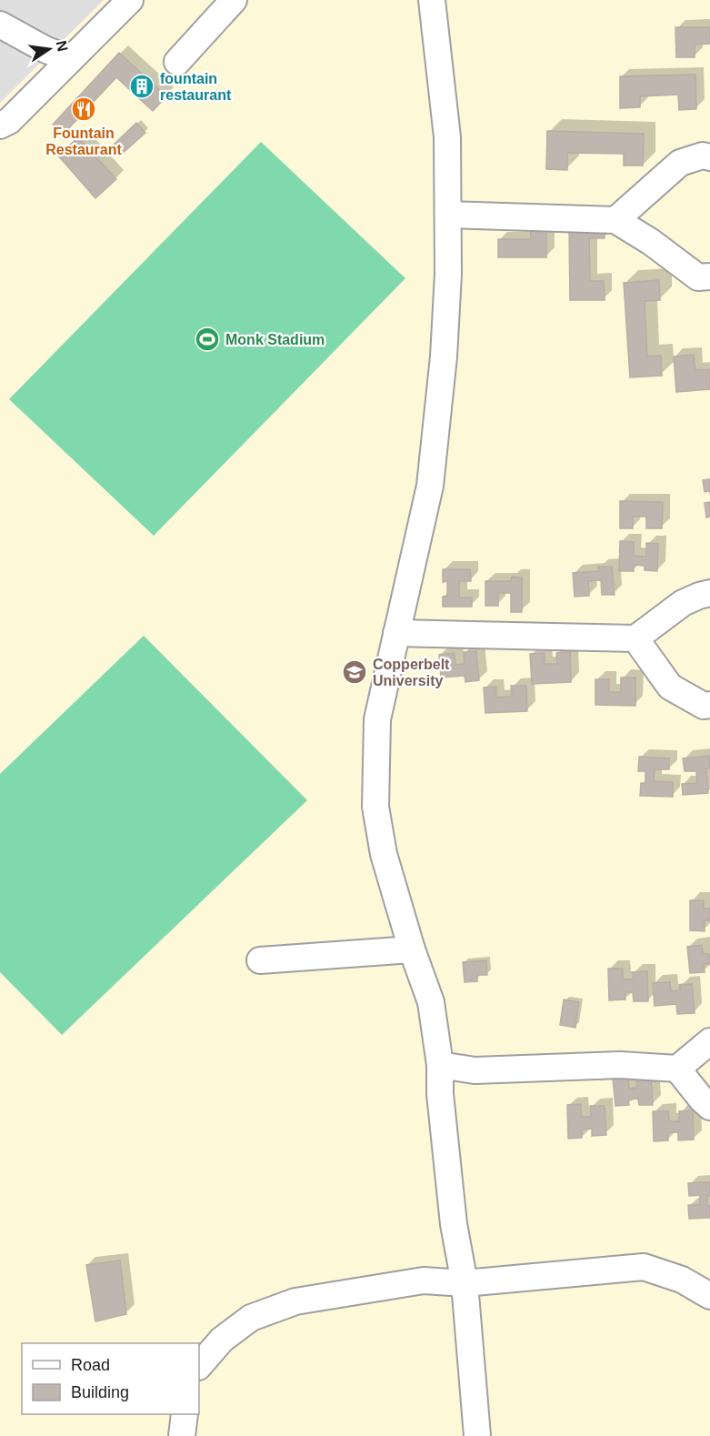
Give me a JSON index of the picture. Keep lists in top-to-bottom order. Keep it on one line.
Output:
{"places":{"building":["fountain restaurant"],"restaurant":["Fountain Restaurant"],"sports":["Monk Stadium"],"school or university":["Copperbelt University"]},"legend":["Road","Building"],"north":"right"}
